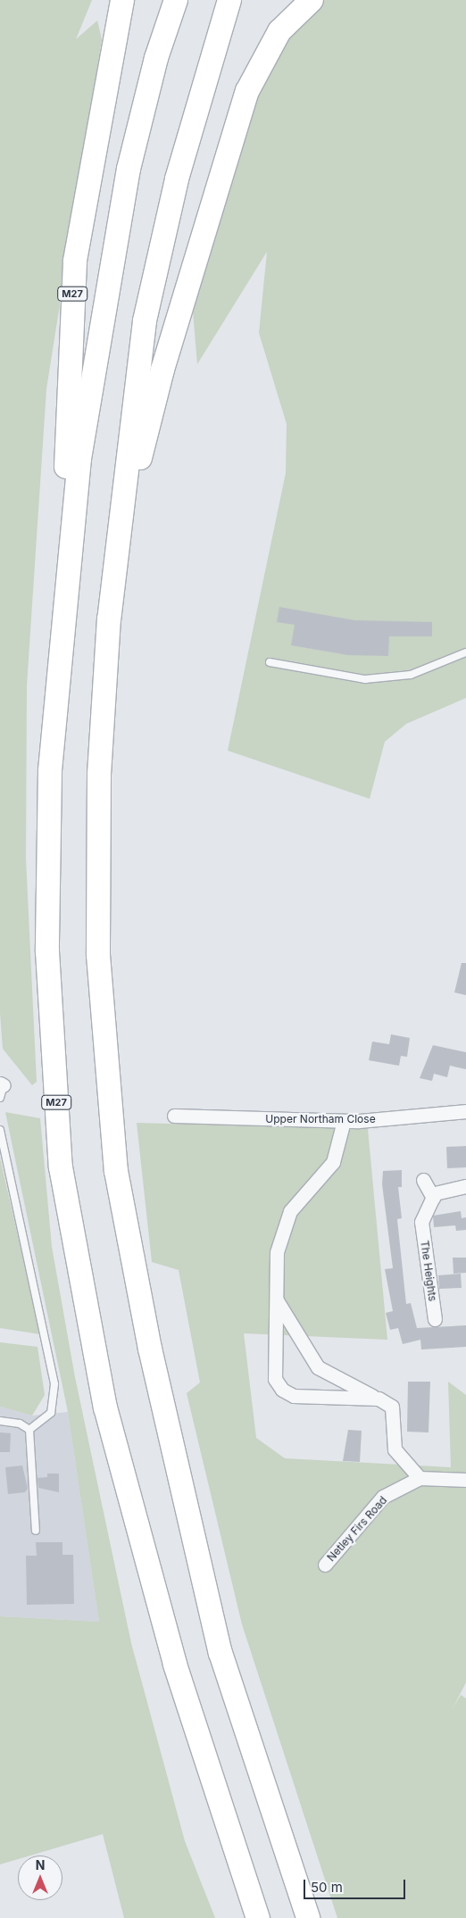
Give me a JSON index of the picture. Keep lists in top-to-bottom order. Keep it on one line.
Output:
{"streets":{"highway":["M27"],"street":["Upper Northam Close","The Heights","Netley Firs Road"]},"scale_bar":"50 m","north":"top"}
